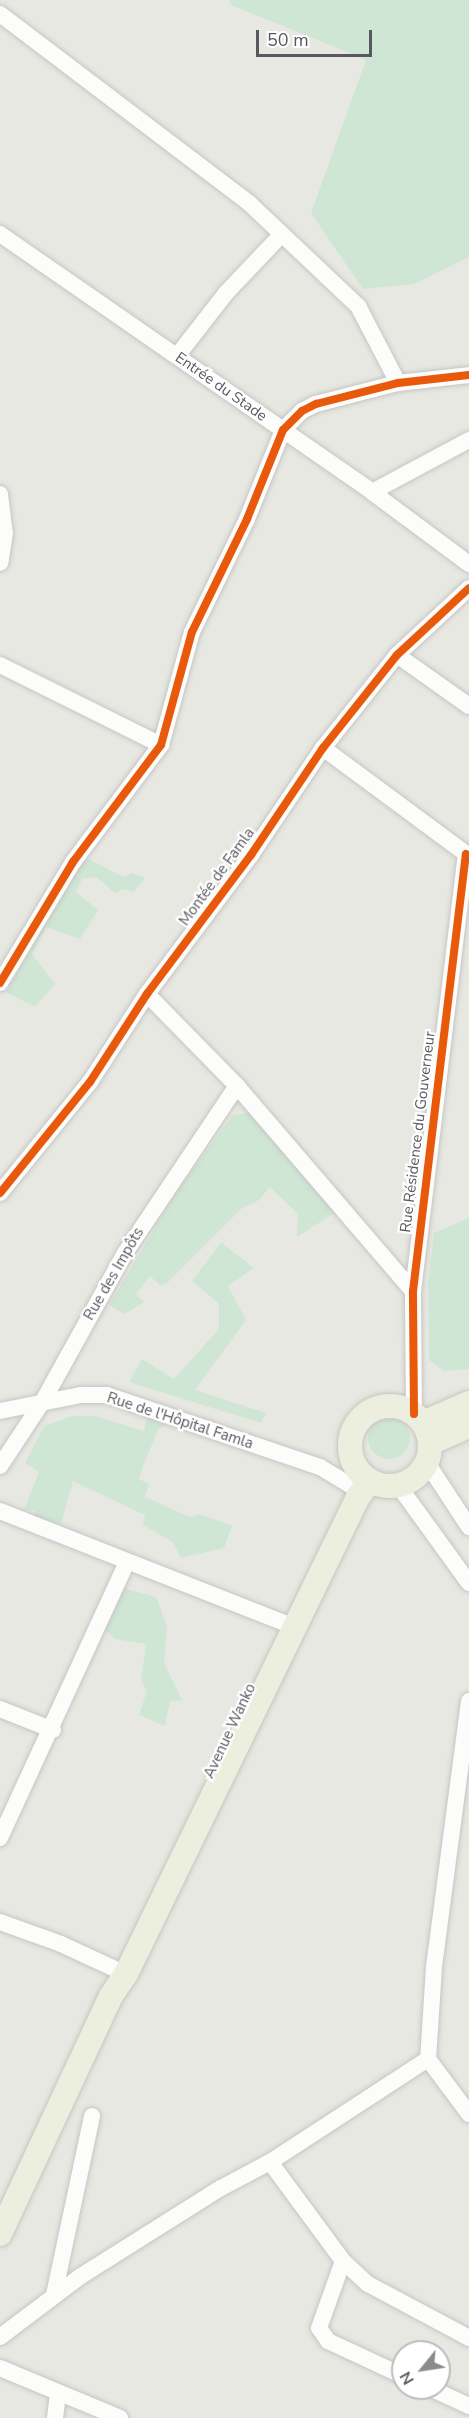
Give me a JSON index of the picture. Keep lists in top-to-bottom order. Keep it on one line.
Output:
{"streets":{"highway":["Avenue Wanko"],"street":["Entrée du Stade","Montée de Famla","Rue Résidence du Gouverneur","Rue des Impôts","Rue de l'Hôpital Famla"]},"crossings":[["Rue Résidence du Gouverneur","Rue de l'Hôpital Famla"],["Rue Résidence du Gouverneur","Avenue Wanko"],["Rue des Impôts","Rue de l'Hôpital Famla"],["Rue de l'Hôpital Famla","Avenue Wanko"]],"scale_bar":"50 m","north":"bottom left"}
